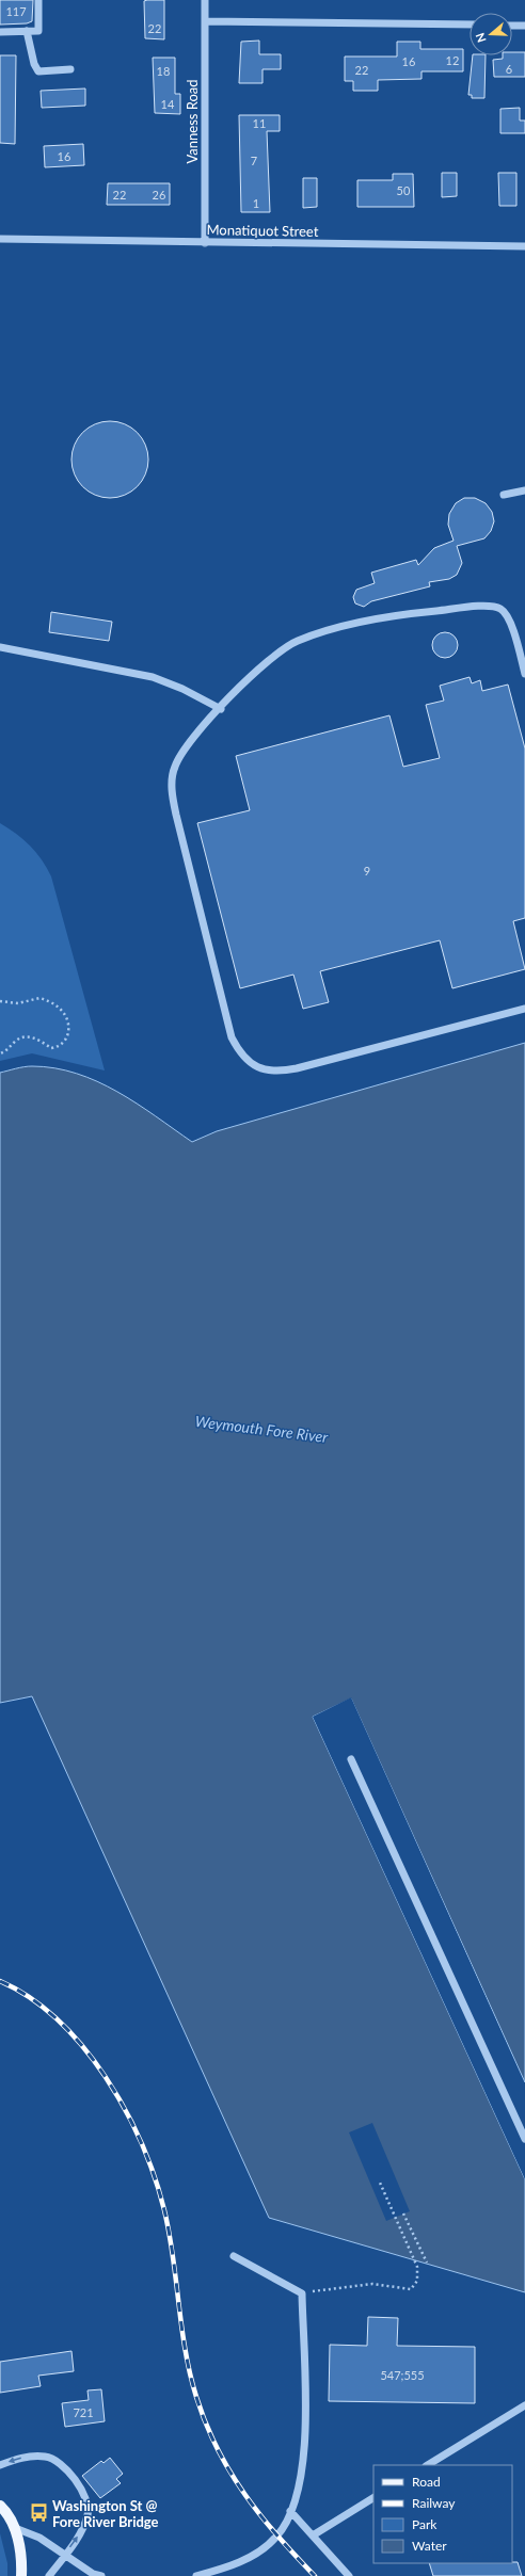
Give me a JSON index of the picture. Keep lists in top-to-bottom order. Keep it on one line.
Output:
{"streets":{"street":["Vanness Road","Monatiquot Street"]},"crossings":[["Vanness Road","Monatiquot Street"]],"water":["Weymouth Fore River"],"places":{"bus stop":["Washington St @ Fore River Bridge"]},"house_numbers":["117","22","12","16","6","22","18","14","11","16","7","50","22","26","1","9","547;555","721"],"legend":["Road","Railway","Park","Water"],"north":"left"}
